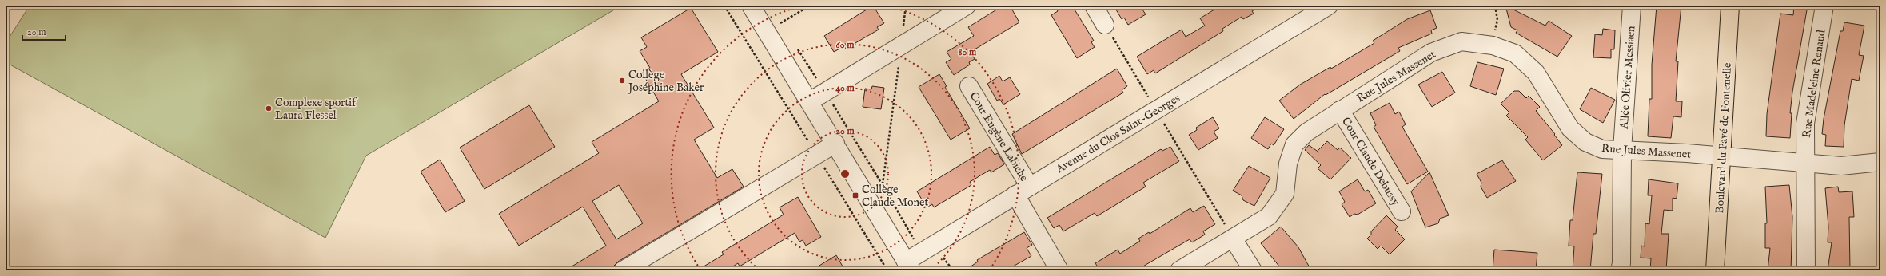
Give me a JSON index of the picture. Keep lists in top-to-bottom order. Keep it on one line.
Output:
{"streets":{"main road":["Boulevard du Pavé de Fontenelle"],"street":["Rue Jules Massenet","Allée Olivier Messiaen","Rue Madeleine Renaud","Avenue du Clos Saint-Georges","Cour Eugène Labiche","Cour Claude Debussy"]},"crossings":[["Rue Jules Massenet","Allée Olivier Messiaen"],["Rue Jules Massenet","Rue Madeleine Renaud"],["Rue Jules Massenet","Boulevard du Pavé de Fontenelle"],["Rue Jules Massenet","Cour Claude Debussy"],["Avenue du Clos Saint-Georges","Cour Eugène Labiche"]],"places":{"other":["Collège Joséphine Baker","Complexe sportif Laura Flessel"],"transit":["Collège Claude Monet"]},"scale_bar":"20 m","rings":["60 m","80 m","40 m","20 m"]}
